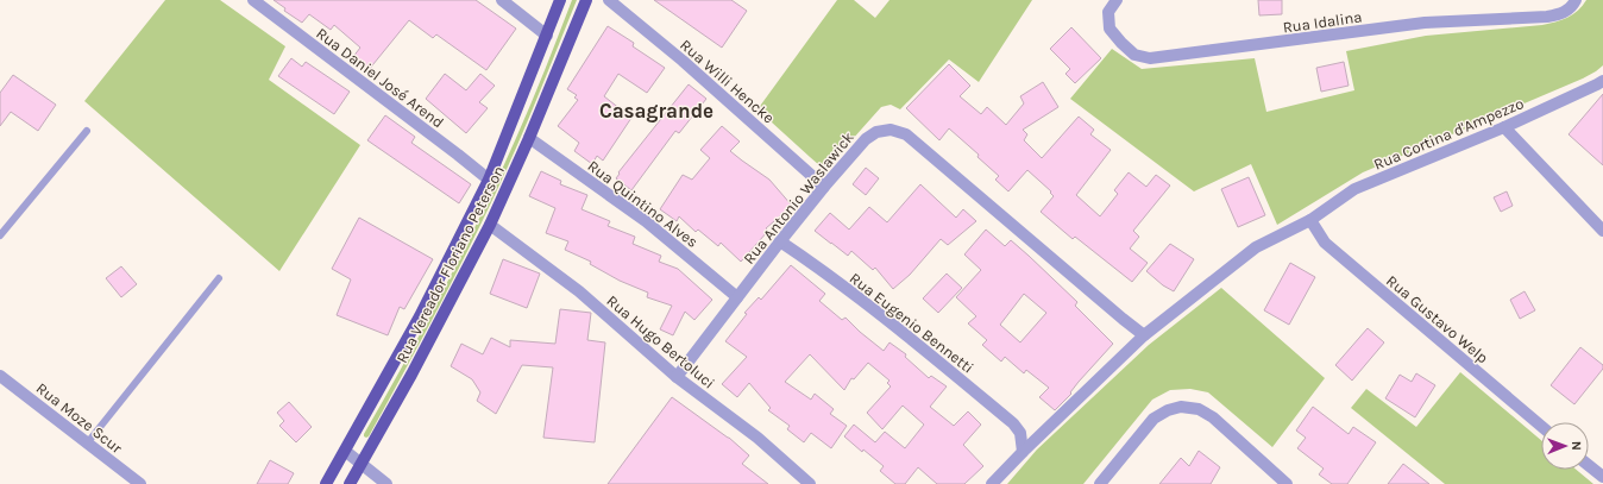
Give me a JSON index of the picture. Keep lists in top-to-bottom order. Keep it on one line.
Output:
{"streets":{"main road":["Rua Vereador Floriano Peterson"],"street":["Rua Idalina","Rua Daniel José Arend","Rua Willi Hencke","Rua Cortina d'Ampezzo","Rua Antonio Waslawick","Rua Quintino Alves","Rua Gustavo Welp","Rua Eugenio Bennetti","Rua Hugo Bertoluci","Rua Moze Scur"]},"crossings":[["Rua Daniel José Arend","Rua Vereador Floriano Peterson"],["Rua Willi Hencke","Rua Antonio Waslawick"],["Rua Cortina d'Ampezzo","Rua Antonio Waslawick"],["Rua Cortina d'Ampezzo","Rua Gustavo Welp"],["Rua Cortina d'Ampezzo","Rua Eugenio Bennetti"],["Rua Antonio Waslawick","Rua Quintino Alves"],["Rua Antonio Waslawick","Rua Eugenio Bennetti"],["Rua Antonio Waslawick","Rua Hugo Bertoluci"],["Rua Quintino Alves","Rua Vereador Floriano Peterson"],["Rua Vereador Floriano Peterson","Rua Hugo Bertoluci"]],"districts":["Casagrande"],"north":"right"}
